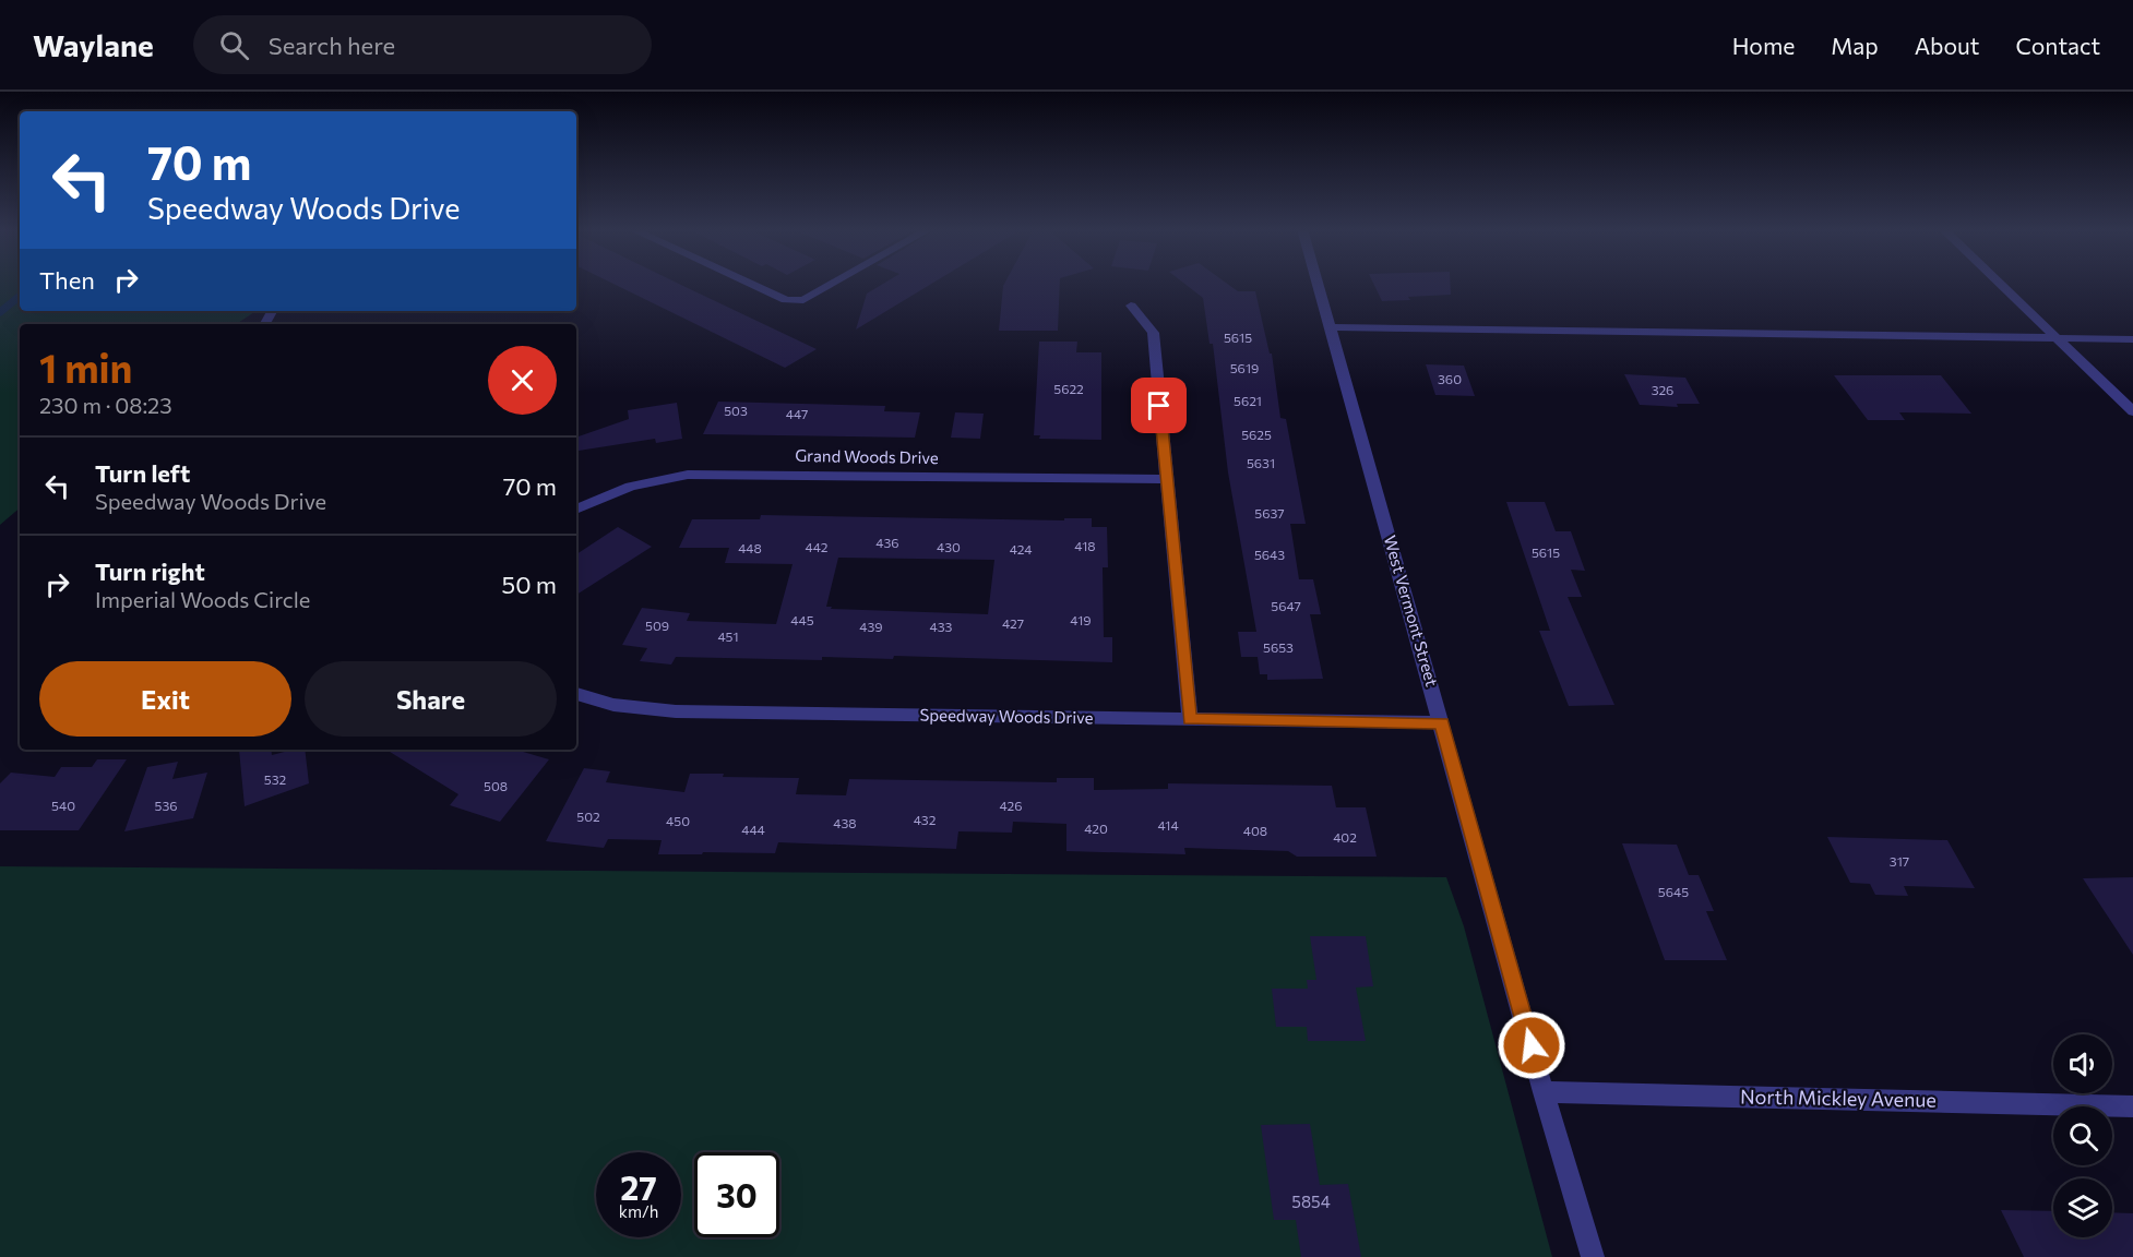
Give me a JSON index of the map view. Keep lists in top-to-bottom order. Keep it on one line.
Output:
{"streets":{"street":["Grand Woods Drive","West Vermont Street","Speedway Woods Drive","North Mickley Avenue"]},"crossings":[["West Vermont Street","Speedway Woods Drive"],["West Vermont Street","North Mickley Avenue"]],"house_numbers":["5615","5619","360","5622","326","5621","503","447","5625","5631","5637","436","418","442","430","448","424","5615","5643","5647","445","419","427","509","439","433","451","5653","532","508","540","536","426","502","432","450","438","414","420","444","408","402","317","5645","5854"],"page":{"header":"Waylane","search":"Search here","nav":["Home","Map","About","Contact"],"turn":["70 m","Speedway Woods Drive"],"then":"Then","heading":["1 min","230 m · 08:23"],"list":[{"name":"Turn left","note":"Speedway Woods Drive","value":"70 m"},{"name":"Turn right","note":"Imperial Woods Circle","value":"50 m"}],"buttons":["Exit","Share"],"speed":"27 km/h","limit":"30"}}
